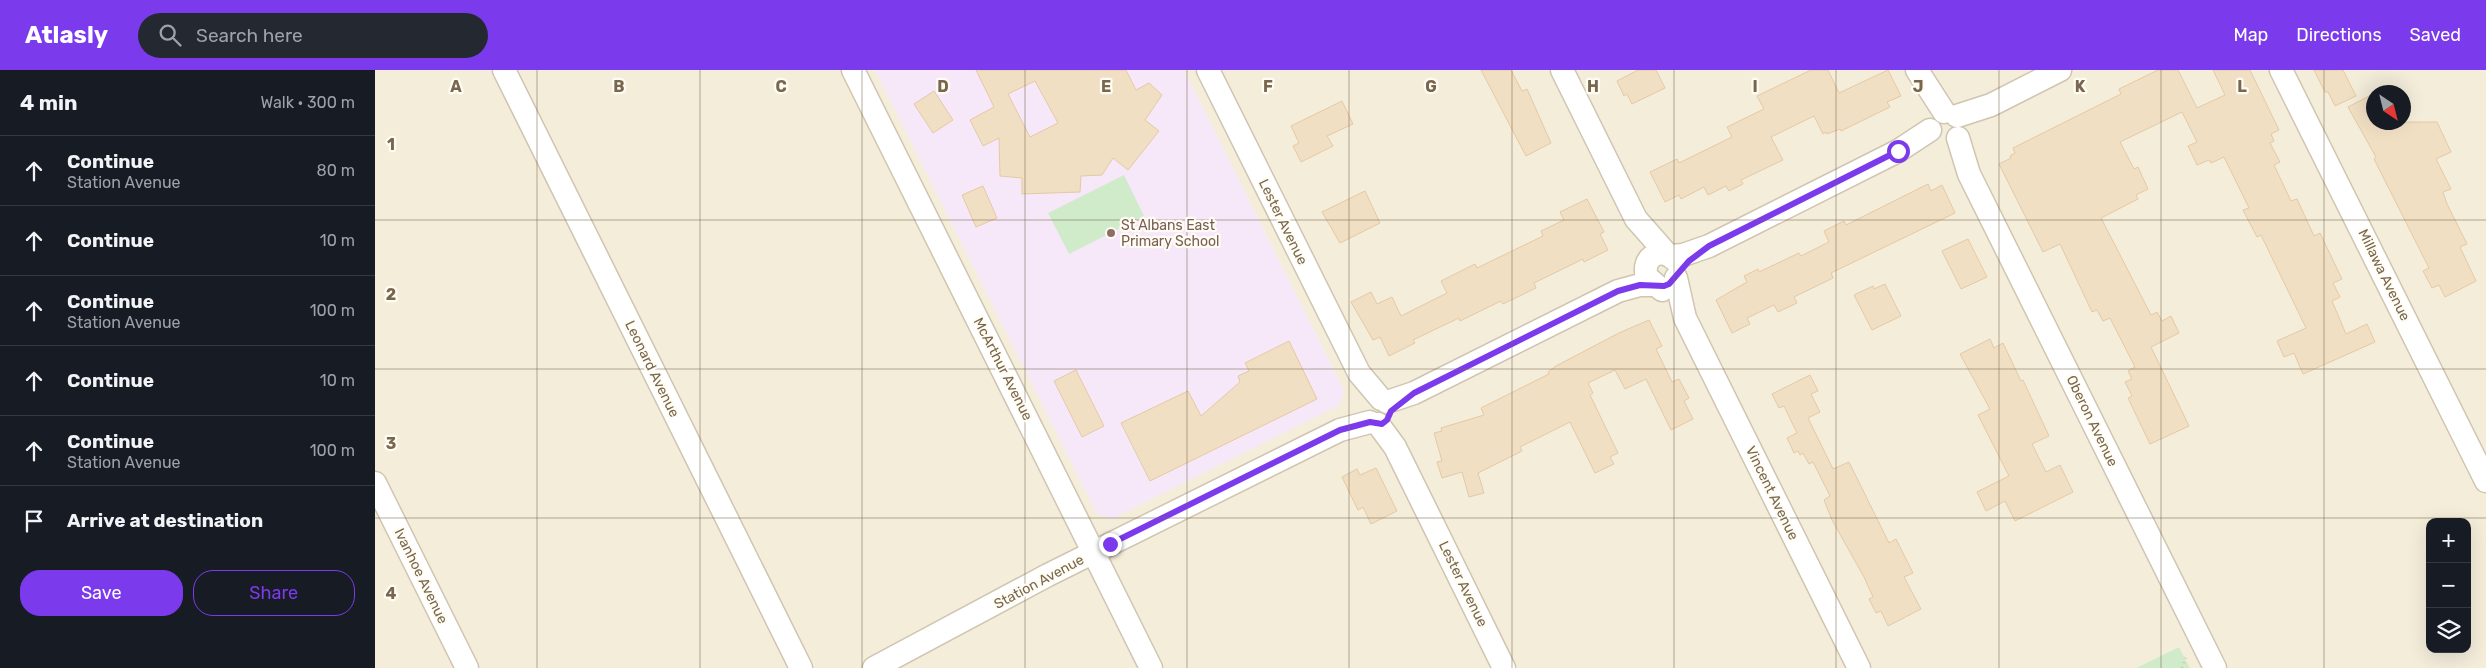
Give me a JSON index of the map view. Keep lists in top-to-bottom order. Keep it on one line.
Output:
{"streets":{"street":["Lester Avenue","Millawa Avenue","Leonard Avenue","McArthur Avenue","Oberon Avenue","Vincent Avenue","Ivanhoe Avenue","Station Avenue"]},"crossings":[["Lester Avenue","Station Avenue"],["McArthur Avenue","Station Avenue"],["Oberon Avenue","Station Avenue"],["Vincent Avenue","Station Avenue"]],"places":["St Albans East Primary School"],"north":"bottom right","page":{"header":"Atlasly","search":"Search here","nav":["Map","Directions","Saved"],"heading":["4 min","Walk · 300 m"],"list":[["Continue","Station Avenue","80 m"],["Continue","10 m"],["Continue","Station Avenue","100 m"],["Continue","10 m"],["Continue","Station Avenue","100 m"],"Arrive at destination"],"map_buttons":["+","−"],"buttons":["Save","Share"]},"grid":{"columns":["A","B","C","D","E","F","G","H","I","J","K","L"],"rows":["1","2","3","4"]}}
